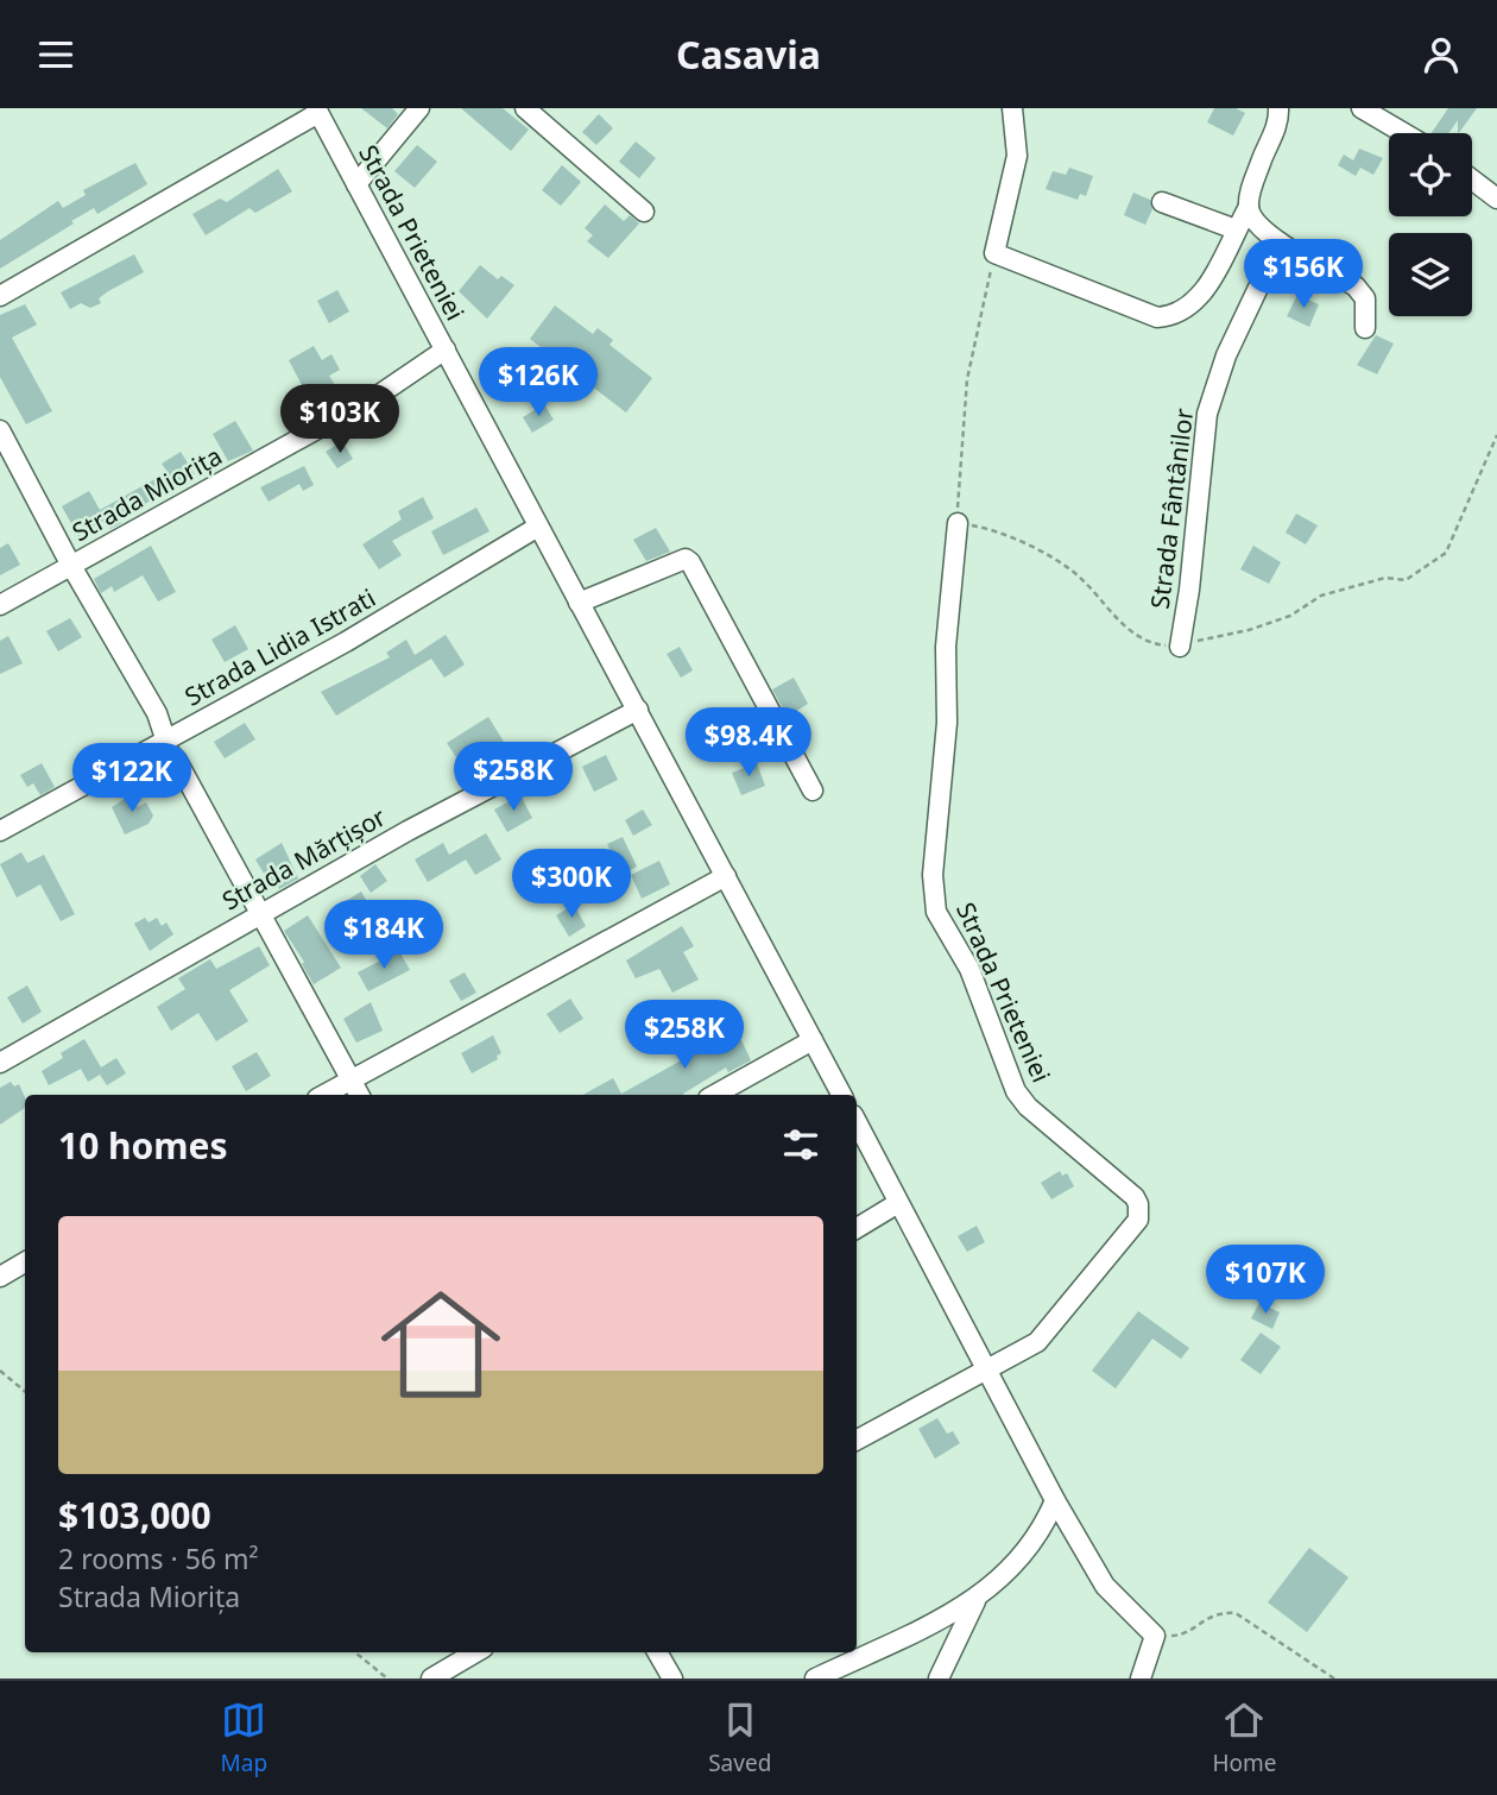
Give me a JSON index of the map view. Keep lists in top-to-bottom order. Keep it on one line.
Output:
{"streets":{"street":["Strada Prieteniei","Strada Miorița","Strada Fântânilor","Strada Lidia Istrati","Strada Mărțișor"]},"crossings":[["Strada Prieteniei","Strada Miorița"],["Strada Prieteniei","Strada Lidia Istrati"],["Strada Prieteniei","Strada Mărțișor"]],"page":{"header":"Casavia","price":["$156K","$126K","$103K","$98.4K","$258K","$122K","$300K","$184K","$258K","$107K"],"heading":"10 homes","list":[{"name":"$103,000","note":"2 rooms · 56 m² · Strada Miorița"}],"tabs":["Map","Saved","Home"]}}
